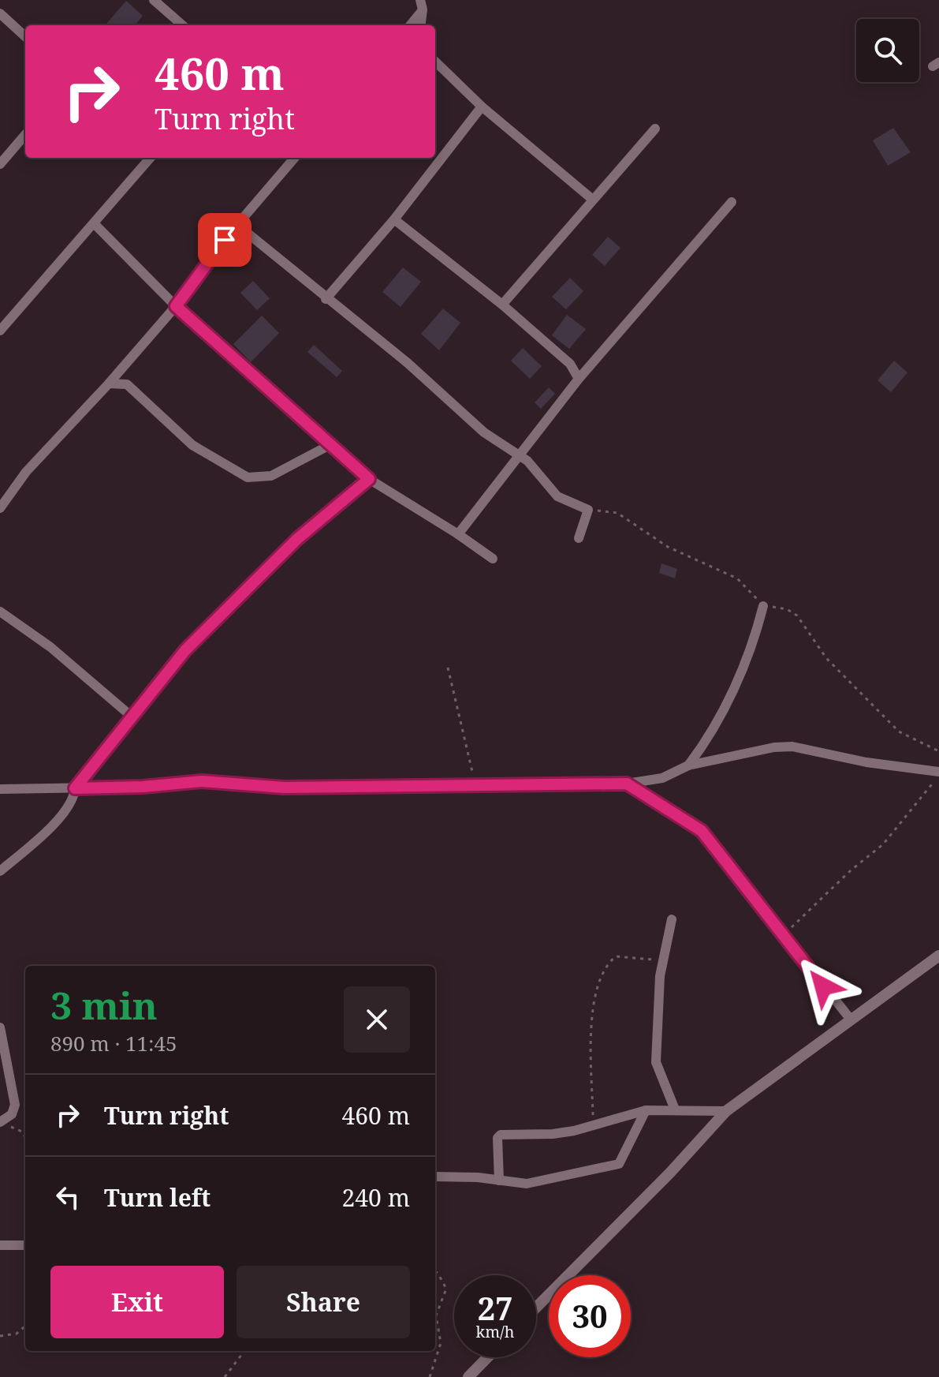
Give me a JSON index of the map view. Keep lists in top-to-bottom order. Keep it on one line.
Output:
{"page":{"turn":["460 m","Turn right"],"heading":["3 min","890 m · 11:45"],"list":[{"name":"Turn right","value":"460 m"},{"name":"Turn left","value":"240 m"}],"buttons":["Exit","Share"],"speed":"27 km/h","limit":"30"}}
